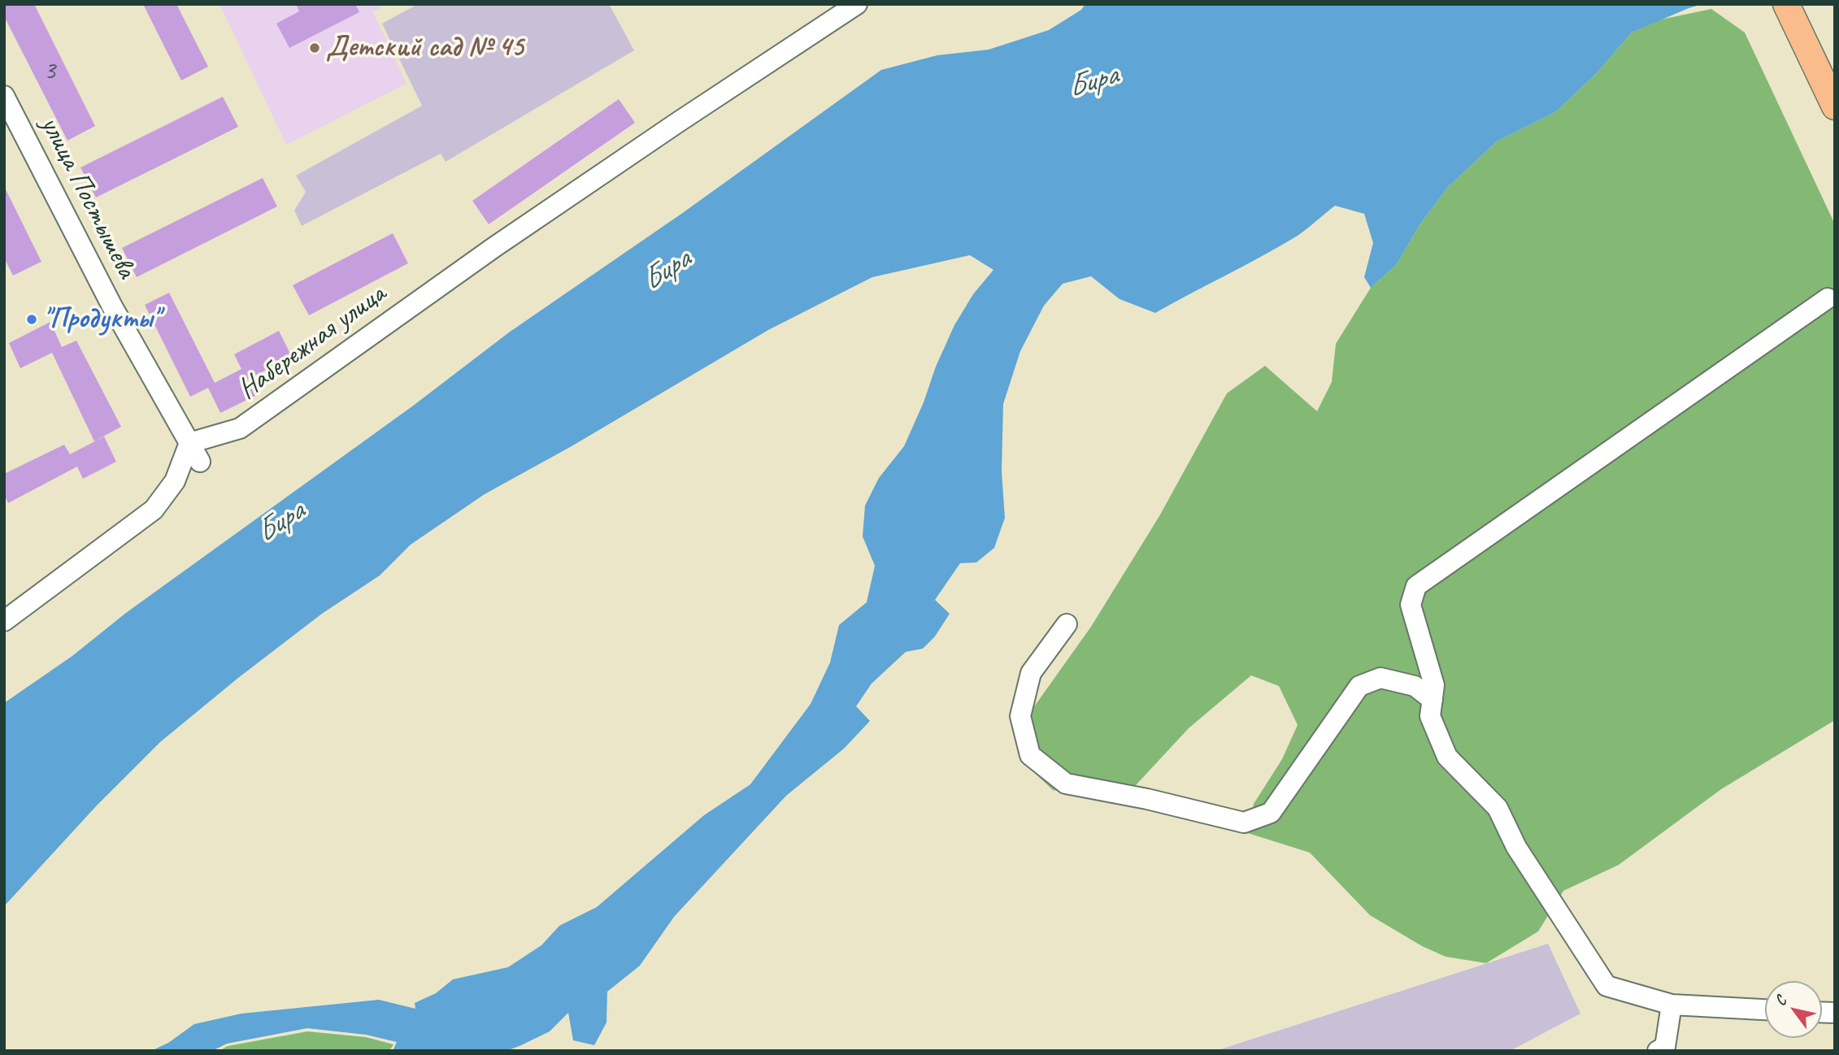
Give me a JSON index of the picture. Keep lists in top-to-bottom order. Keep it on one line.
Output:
{"streets":{"street":["улица Постышева","Набережная улица"]},"crossings":[["улица Постышева","Набережная улица"]],"water":["Бира"],"places":["Детский сад № 45","\"Продукты\""],"house_numbers":["3"],"north":"top left"}
